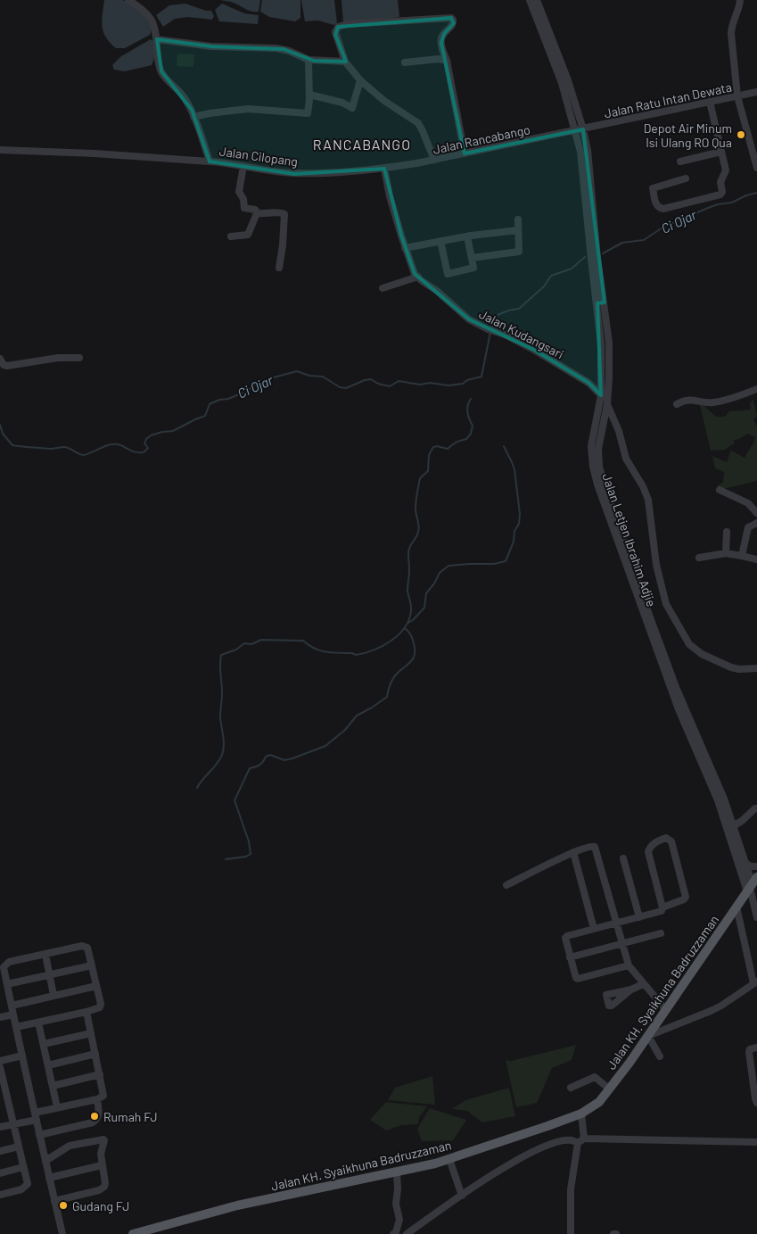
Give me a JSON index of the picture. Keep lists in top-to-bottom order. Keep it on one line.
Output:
{"streets":{"main road":["Jalan KH. Syaikhuna Badruzzaman"],"street":["Jalan Ratu Intan Dewata","Jalan Rancabango","Jalan Cilopang","Jalan Kudangsari","Jalan Letjen Ibrahim Adjie"]},"crossings":[["Jalan Ratu Intan Dewata","Jalan Rancabango"],["Jalan Ratu Intan Dewata","Jalan Letjen Ibrahim Adjie"],["Jalan Rancabango","Jalan Cilopang"],["Jalan Rancabango","Jalan Kudangsari"],["Jalan Rancabango","Jalan Letjen Ibrahim Adjie"],["Jalan Cilopang","Jalan Kudangsari"],["Jalan Kudangsari","Jalan Letjen Ibrahim Adjie"],["Jalan Letjen Ibrahim Adjie","Jalan KH. Syaikhuna Badruzzaman"]],"districts":["RANCABANGO"],"water":["Ci Ojar"],"places":["Depot Air Minum Isi Ulang RO Qua","Rumah FJ","Gudang FJ"]}
